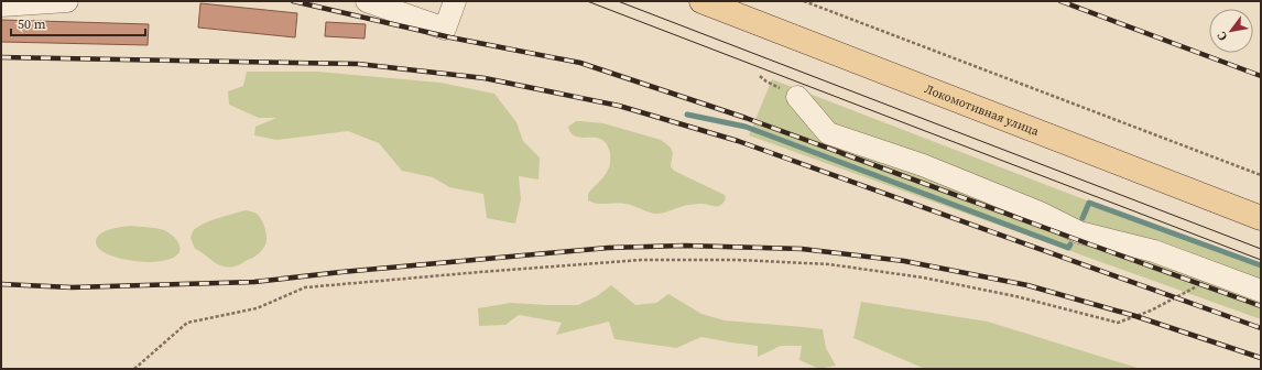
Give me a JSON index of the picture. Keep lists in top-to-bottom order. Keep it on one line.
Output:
{"streets":{"main road":["Локомотивная улица"]},"scale_bar":"50 m","north":"bottom left"}
